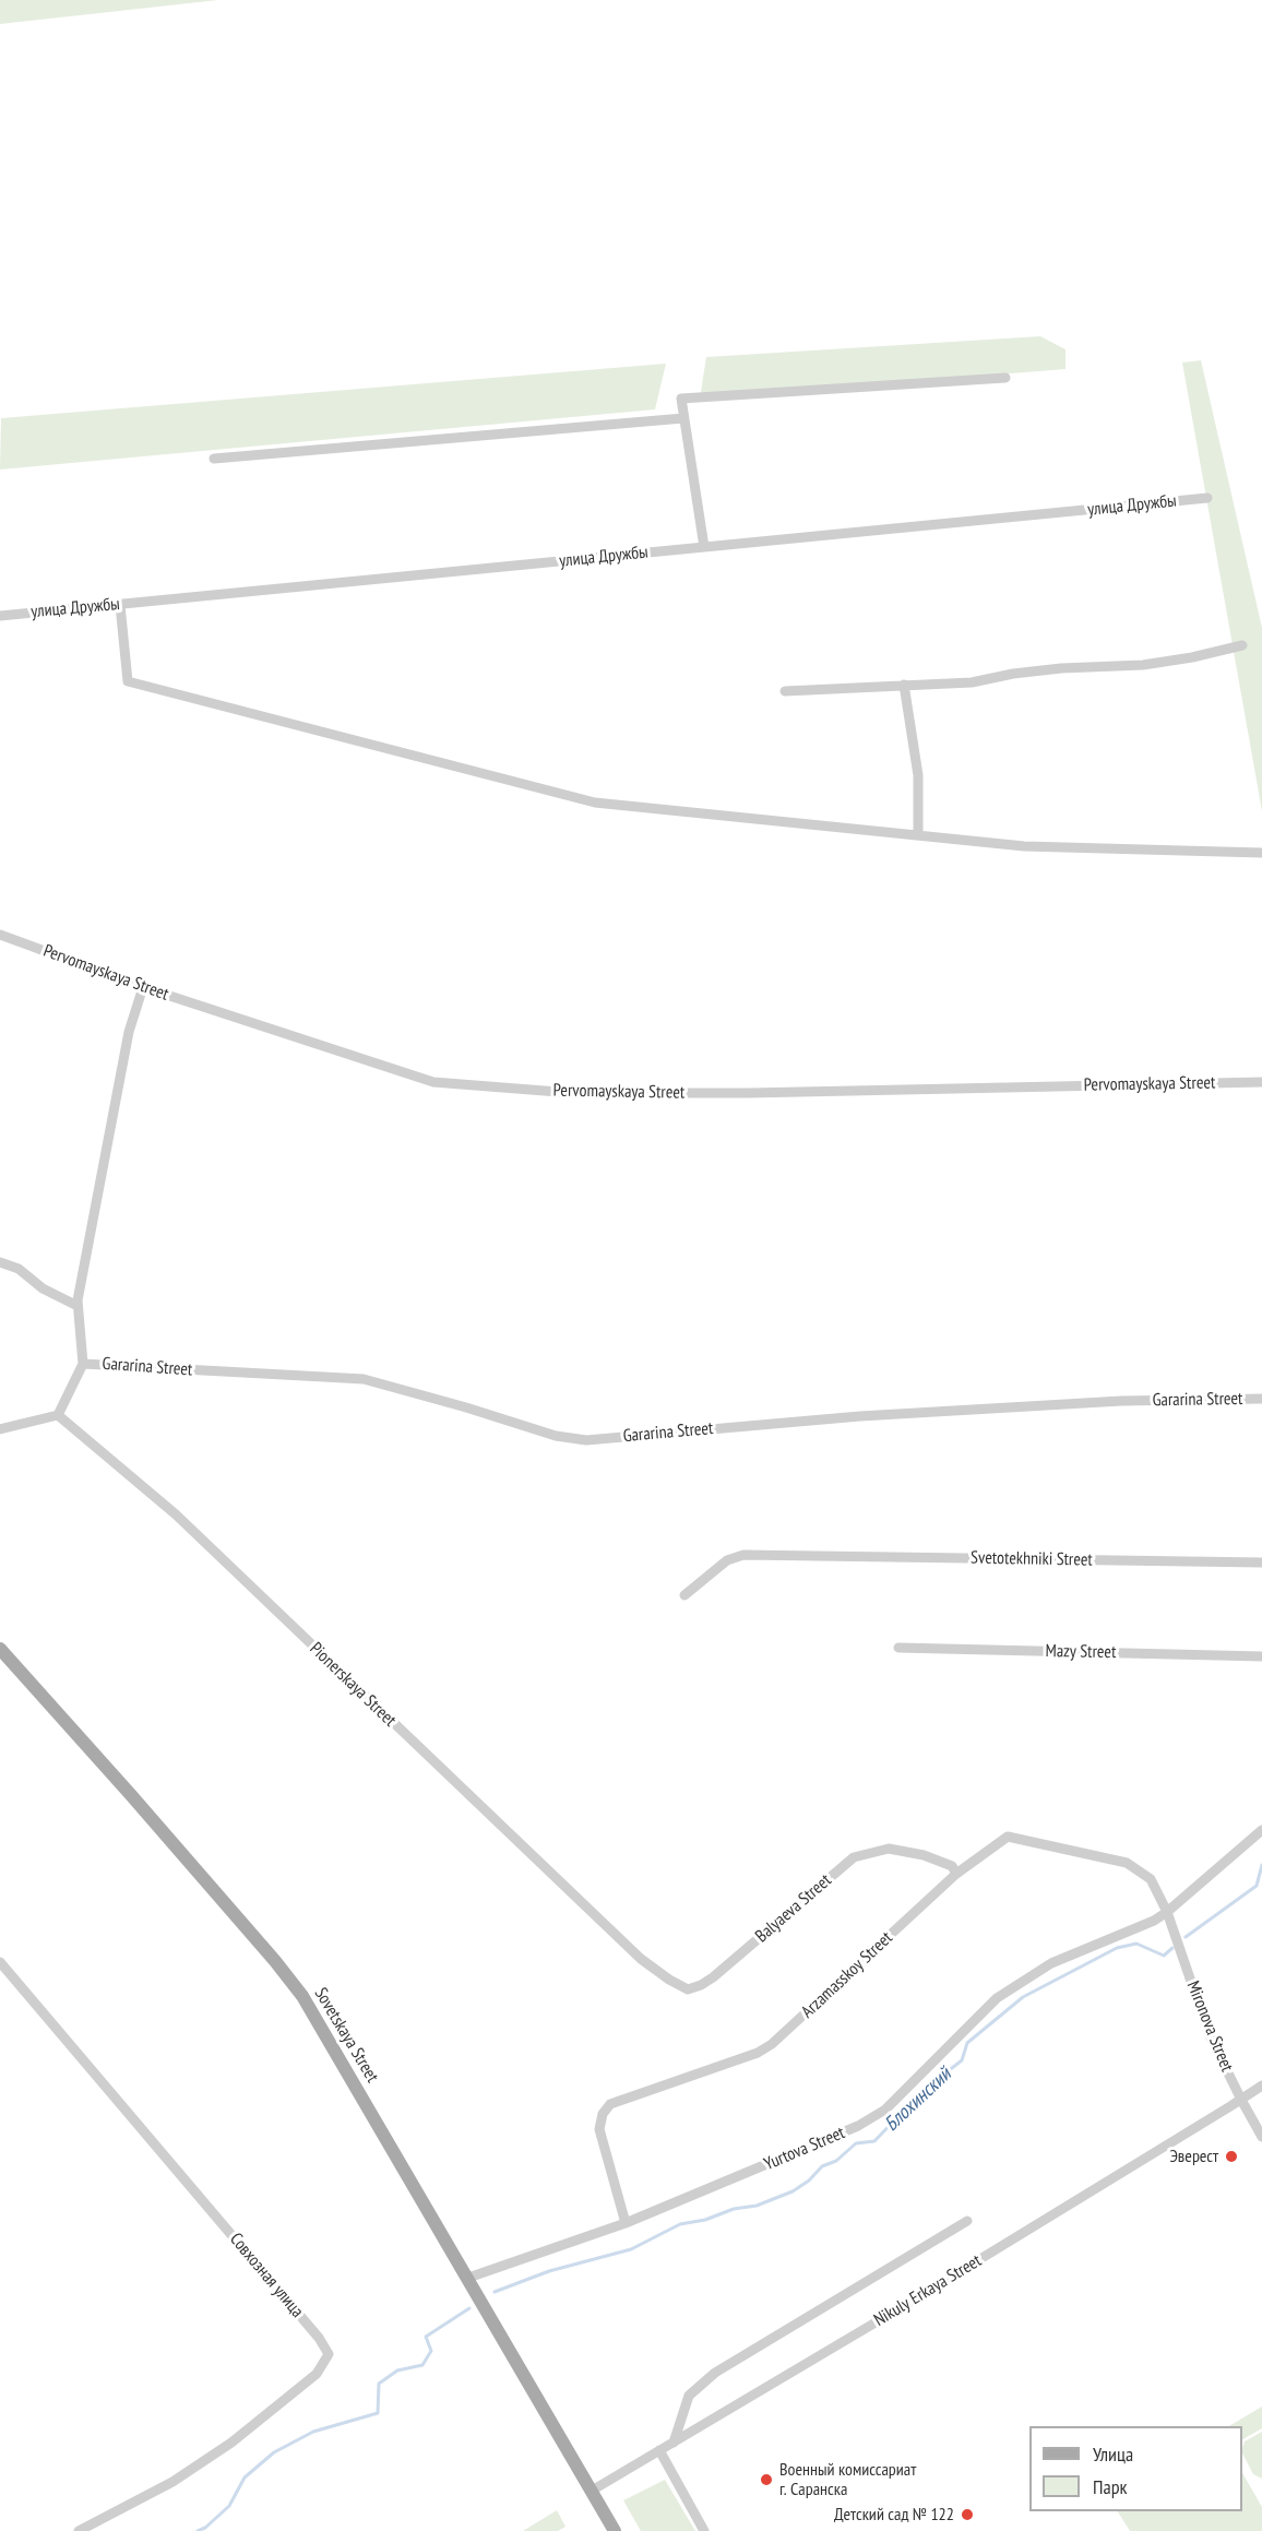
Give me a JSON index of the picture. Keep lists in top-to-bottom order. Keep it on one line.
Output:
{"streets":{"main road":["Sovetskaya Street"],"street":["улица Дружбы","Pervomayskaya Street","Gararina Street","Svetotekhniki Street","Mazy Street","Pionerskaya Street","Balyaeva Street","Arzamasskoy Street","Mironova Street","Yurtova Street","Совхозная улица","Nikuly Erkaya Street"]},"crossings":[["Pervomayskaya Street","Gararina Street"],["Gararina Street","Pionerskaya Street"],["Pionerskaya Street","Balyaeva Street"],["Balyaeva Street","Arzamasskoy Street"],["Arzamasskoy Street","Mironova Street"],["Arzamasskoy Street","Yurtova Street"],["Mironova Street","Yurtova Street"],["Mironova Street","Nikuly Erkaya Street"],["Sovetskaya Street","Yurtova Street"],["Sovetskaya Street","Nikuly Erkaya Street"]],"water":["Блохинский"],"places":["Эверест","Военный комиссариат г. Саранска","Детский сад № 122"],"legend":["Улица","Парк"]}
